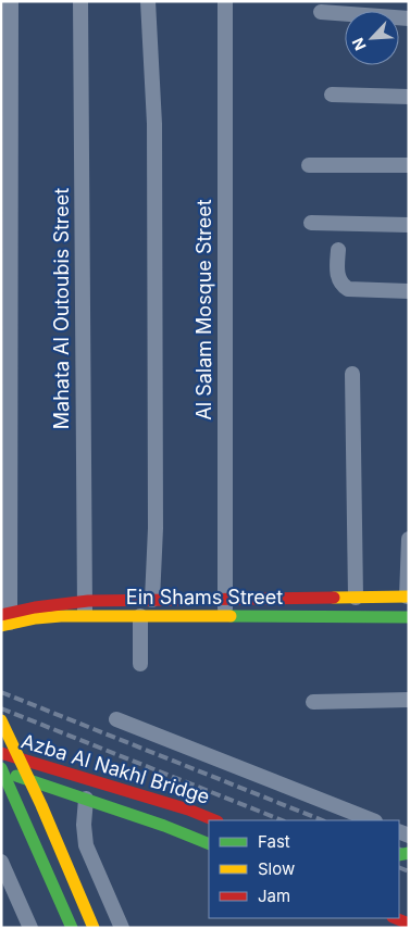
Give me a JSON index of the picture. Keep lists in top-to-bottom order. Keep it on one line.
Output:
{"streets":{"main road":["Ein Shams Street","Azba Al Nakhl Bridge"],"street":["Mahata Al Outoubis Street","Al Salam Mosque Street"]},"crossings":[["Mahata Al Outoubis Street","Ein Shams Street"],["Al Salam Mosque Street","Ein Shams Street"]],"legend":["Fast","Slow","Jam"],"north":"bottom left"}
